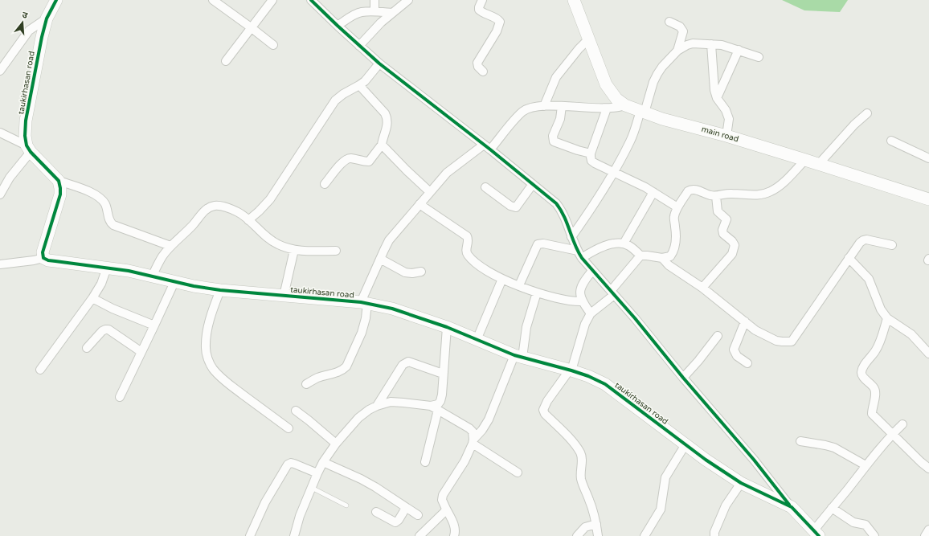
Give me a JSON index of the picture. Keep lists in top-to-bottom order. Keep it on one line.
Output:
{"streets":{"street":["taukirhasan road","main road"]},"north":"top"}
